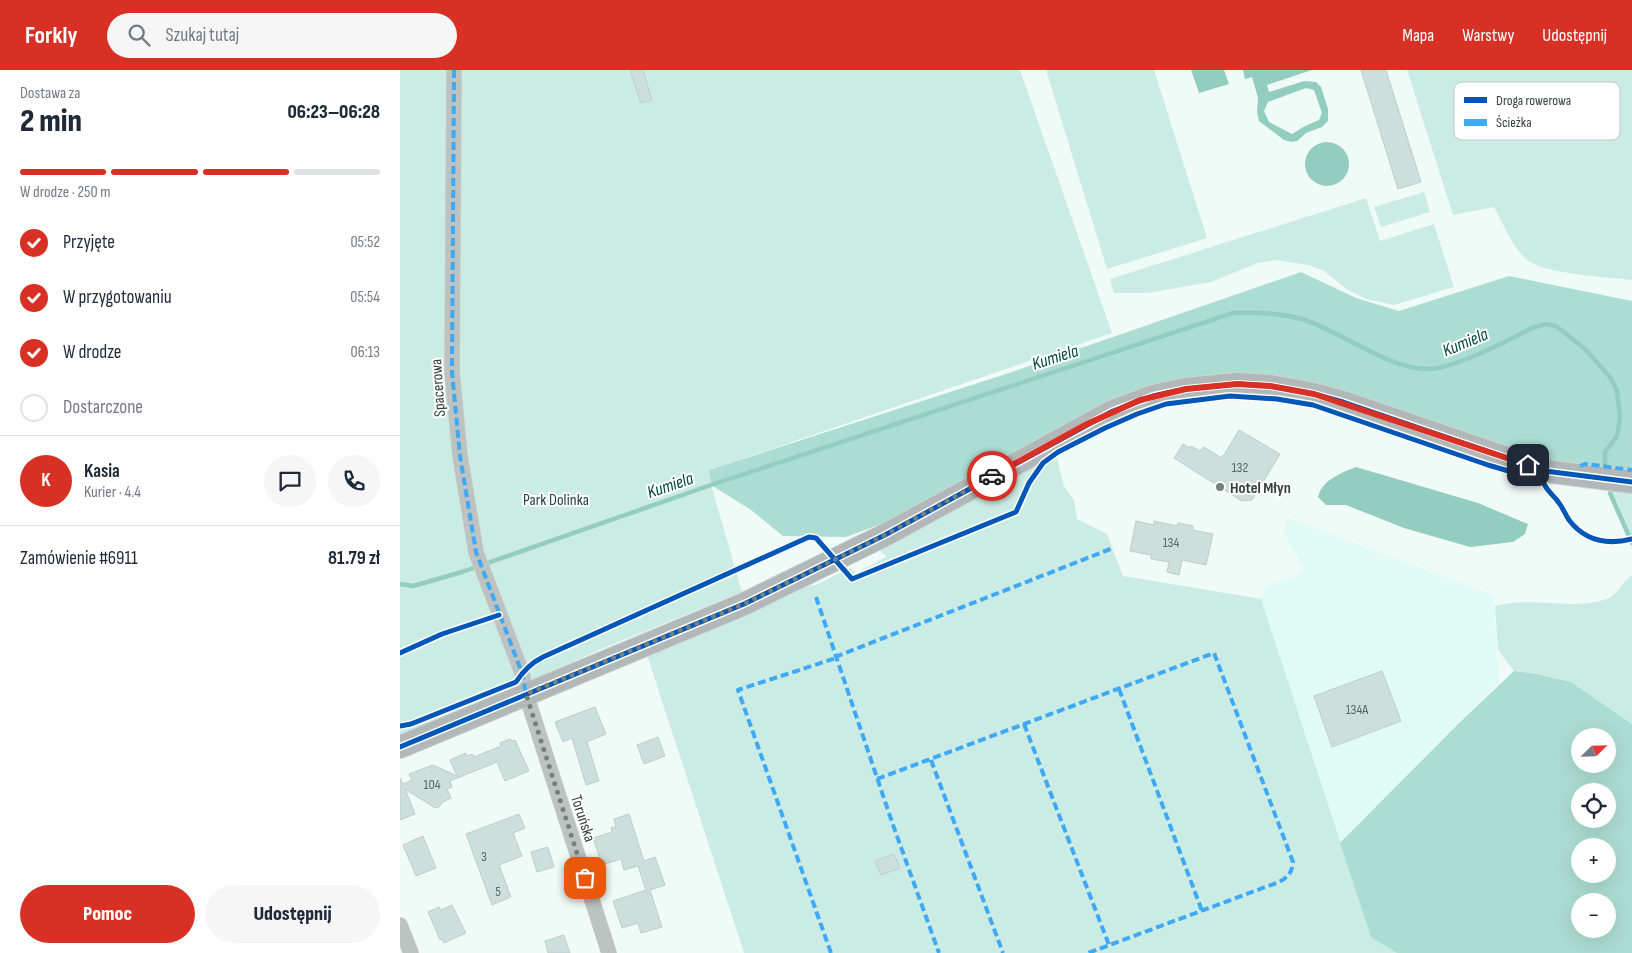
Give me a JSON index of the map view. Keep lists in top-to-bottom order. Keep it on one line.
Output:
{"streets":{"street":["Spacerowa","Toruńska"]},"crossings":[["Spacerowa","Toruńska"]],"water":["Kumiela"],"parks":["Park Dolinka"],"places":["Hotel Młyn"],"house_numbers":["132","134","134A","104","3","5"],"legend":["Droga rowerowa","Ścieżka"],"north":"top right","page":{"header":"Forkly","search":"Szukaj tutaj","nav":["Mapa","Warstwy","Udostępnij"],"heading":["2 min","Dostawa za","06:23–06:28"],"panel":["Kasia","Kurier · 4.4","Zamówienie #6911","81.79 zł"],"bar":"W drodze · 250 m","list":[["Przyjęte","05:52"],["W przygotowaniu","05:54"],["W drodze","06:13"],"Dostarczone"],"round":"K","map_buttons":["+","−"],"buttons":["Pomoc","Udostępnij"]}}
